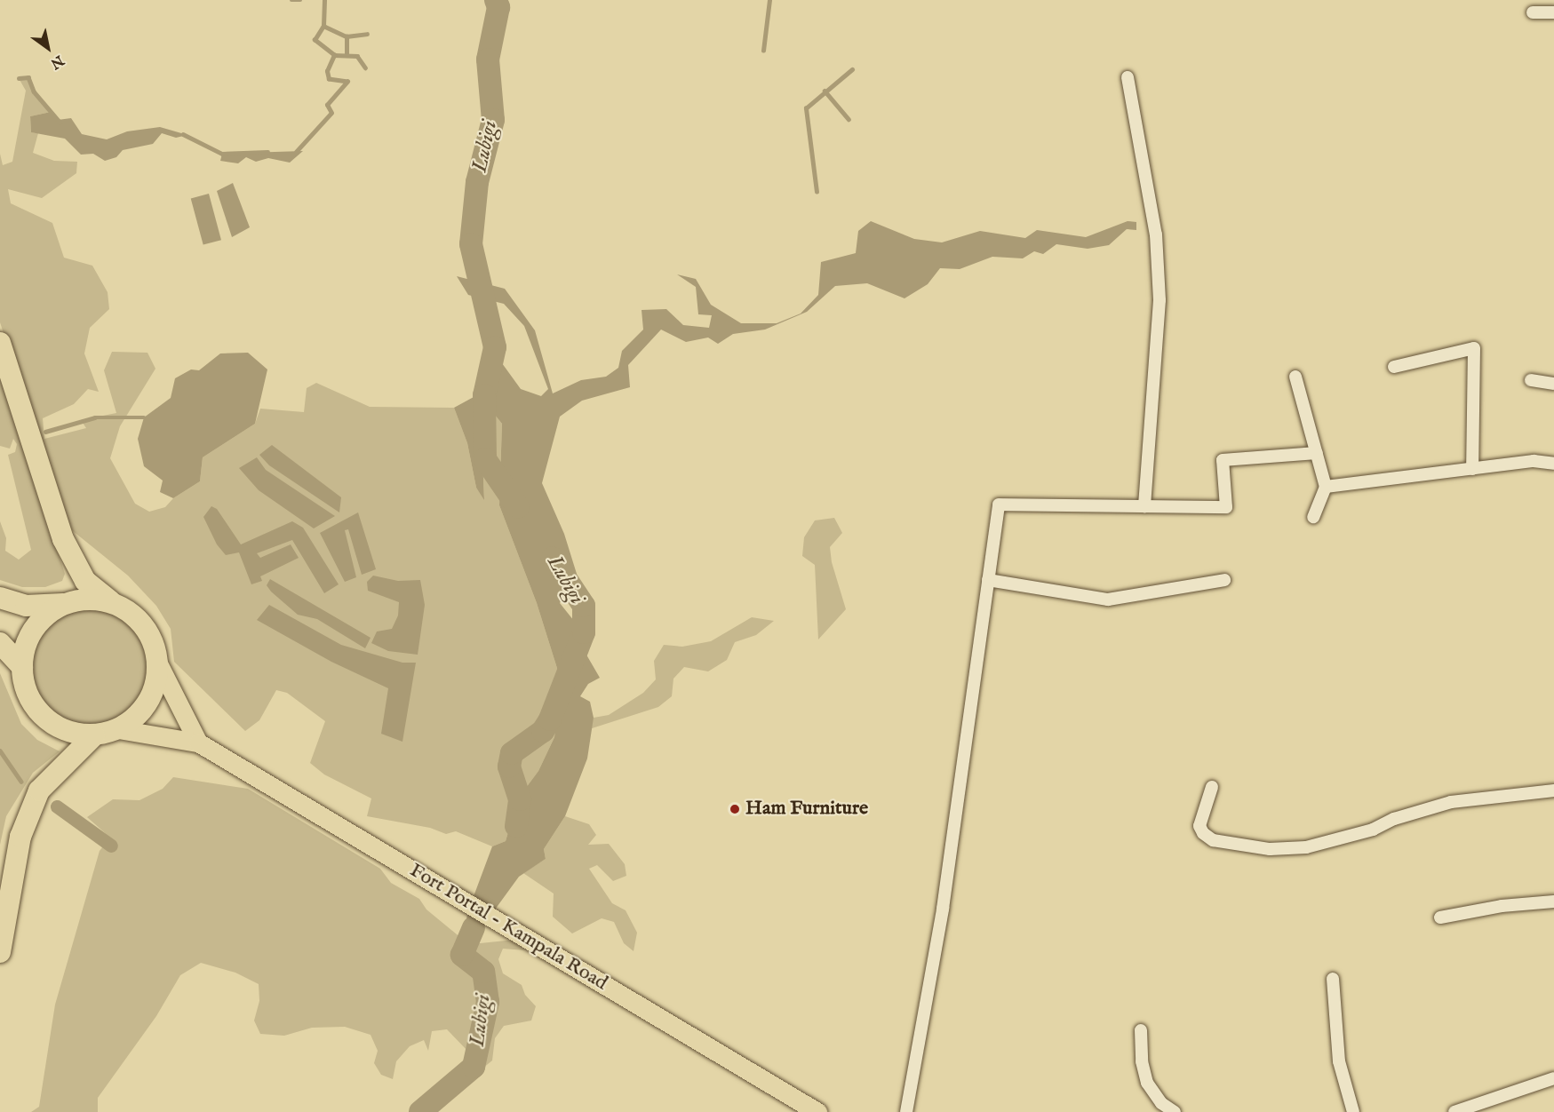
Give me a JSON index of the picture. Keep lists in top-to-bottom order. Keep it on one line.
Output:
{"streets":{"main road":["Fort Portal - Kampala Road"]},"water":["Lubigi"],"places":["Ham Furniture"],"north":"bottom right"}
